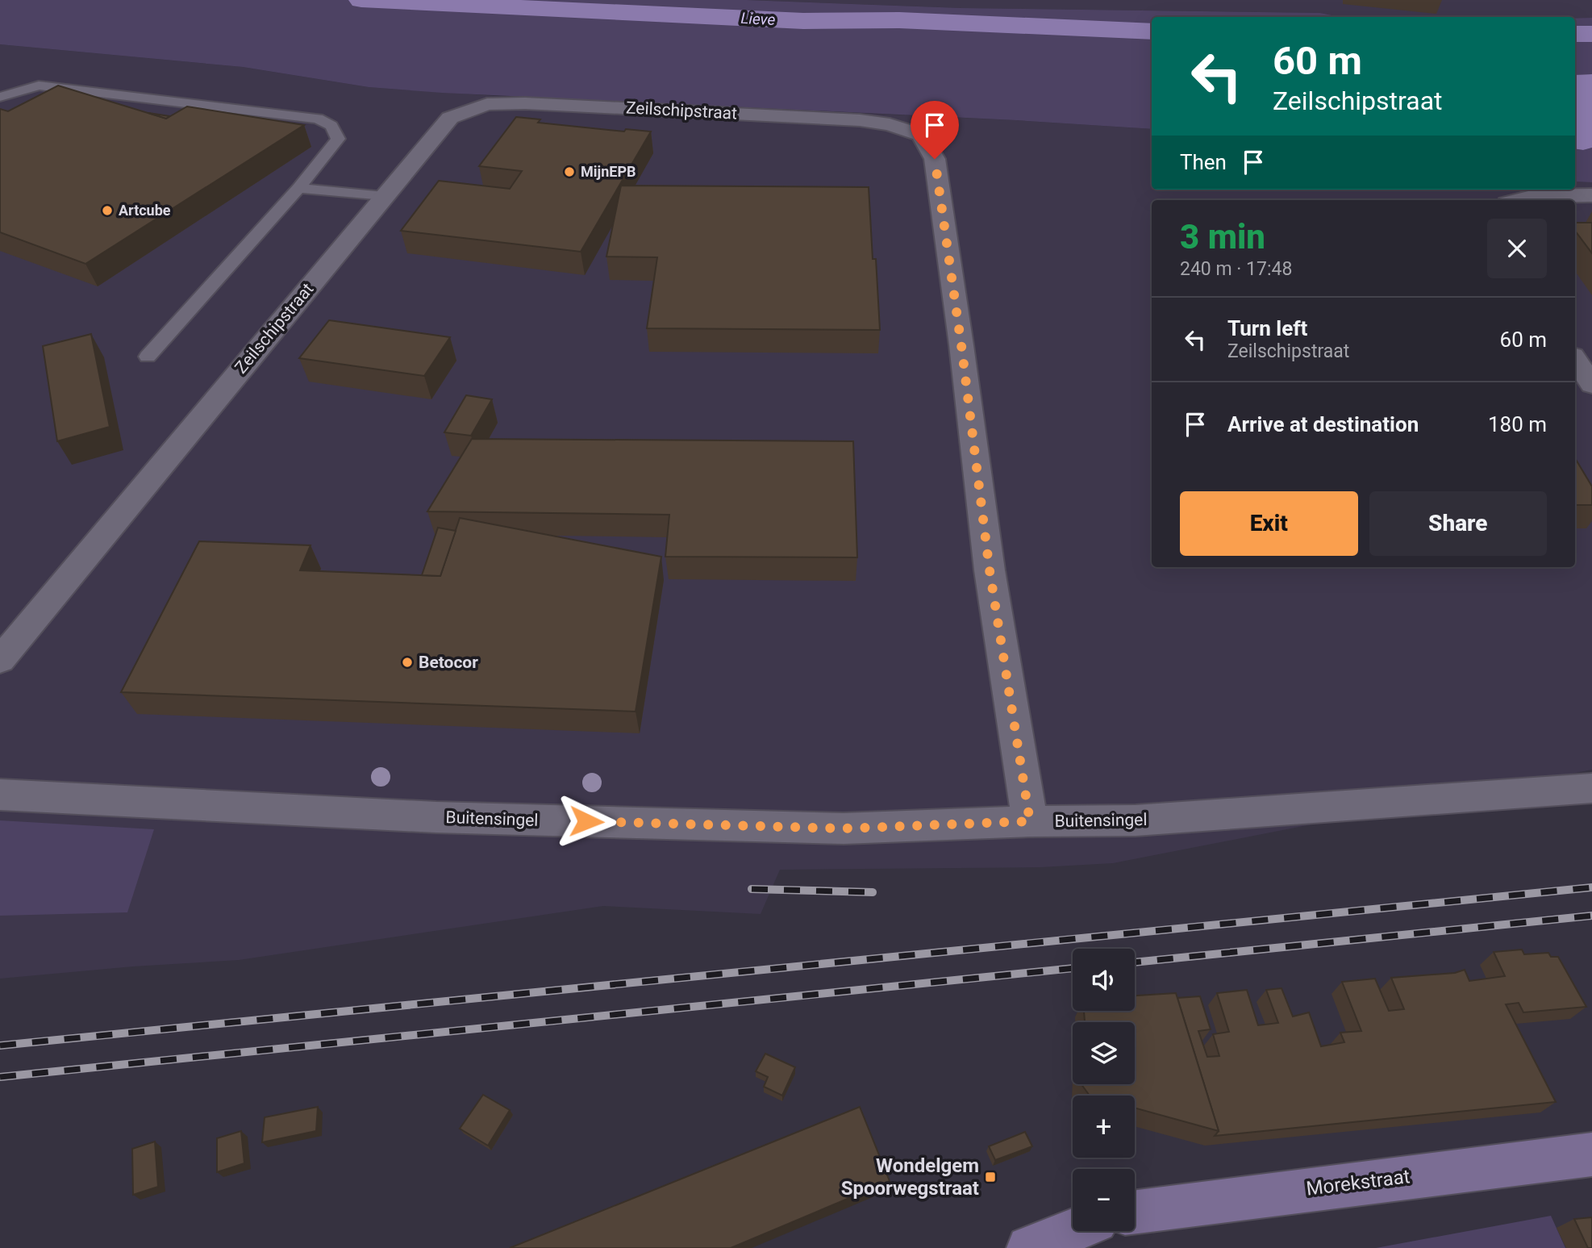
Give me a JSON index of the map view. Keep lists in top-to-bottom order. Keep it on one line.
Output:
{"streets":{"street":["Zeilschipstraat","Buitensingel","Morekstraat"]},"crossings":[["Zeilschipstraat","Buitensingel"]],"water":["Lieve"],"places":{"other":["MijnEPB","Artcube","Betocor"],"transit":["Wondelgem Spoorwegstraat"]},"page":{"turn":["60 m","Zeilschipstraat"],"then":"Then","heading":["3 min","240 m · 17:48"],"list":[{"name":"Turn left","note":"Zeilschipstraat","value":"60 m"},{"name":"Arrive at destination","value":"180 m"}],"buttons":["Exit","Share"],"map_buttons":["+","−"]}}
